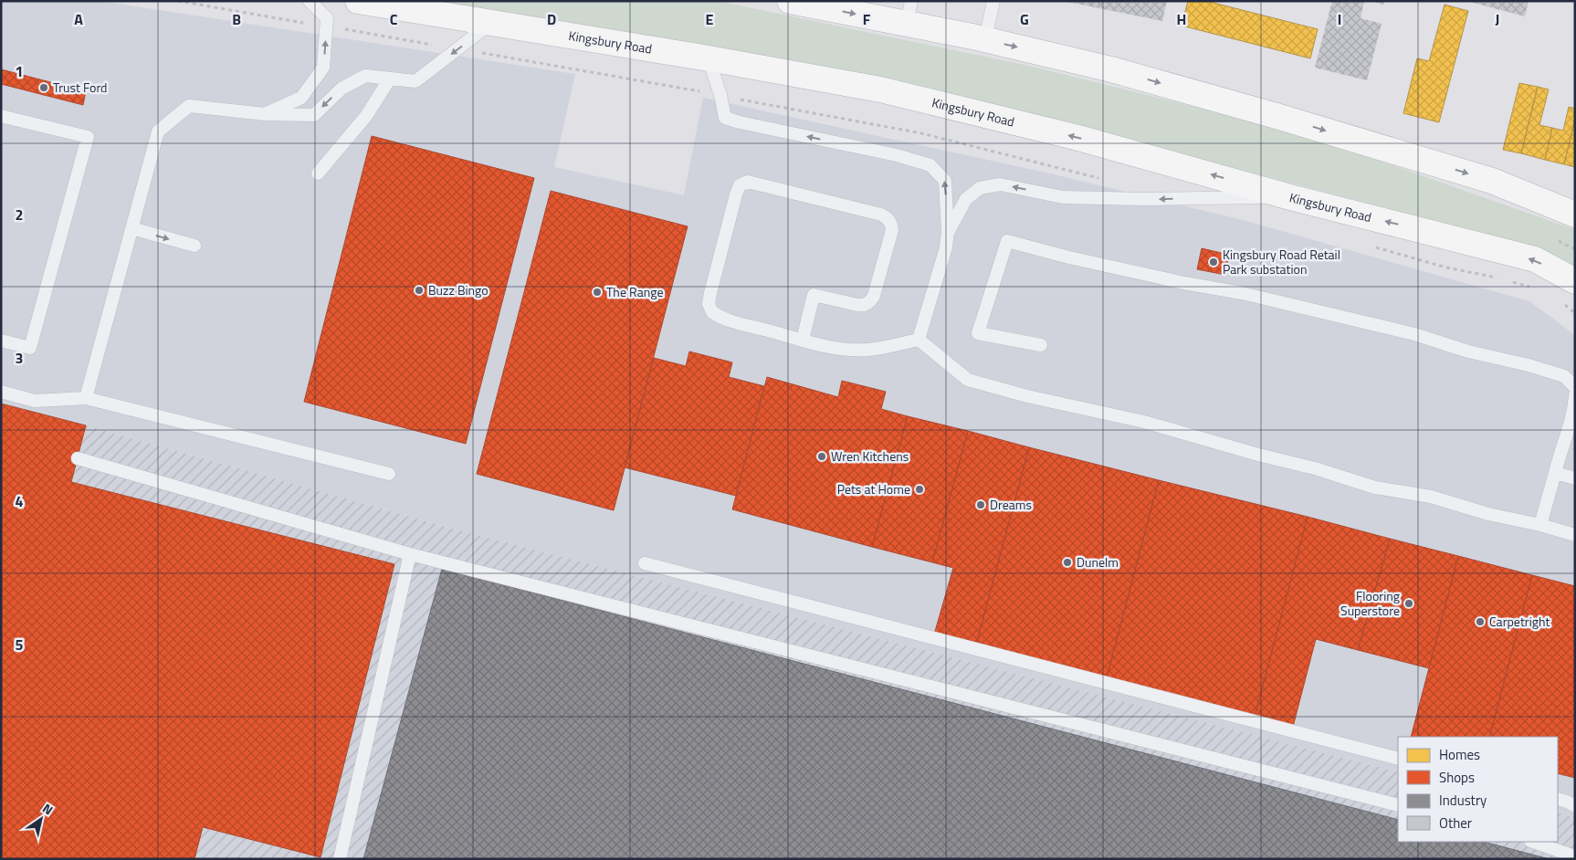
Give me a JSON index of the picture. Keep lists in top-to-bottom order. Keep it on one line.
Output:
{"streets":{"highway":["Kingsbury Road"]},"places":["Trust Ford","Kingsbury Road Retail Park substation","Buzz Bingo","The Range","Wren Kitchens","Pets at Home","Dreams","Dunelm","Flooring Superstore","Carpetright"],"legend":["Homes","Shops","Industry","Other"],"north":"top right","grid":{"columns":["A","B","C","D","E","F","G","H","I","J"],"rows":["1","2","3","4","5"]}}
